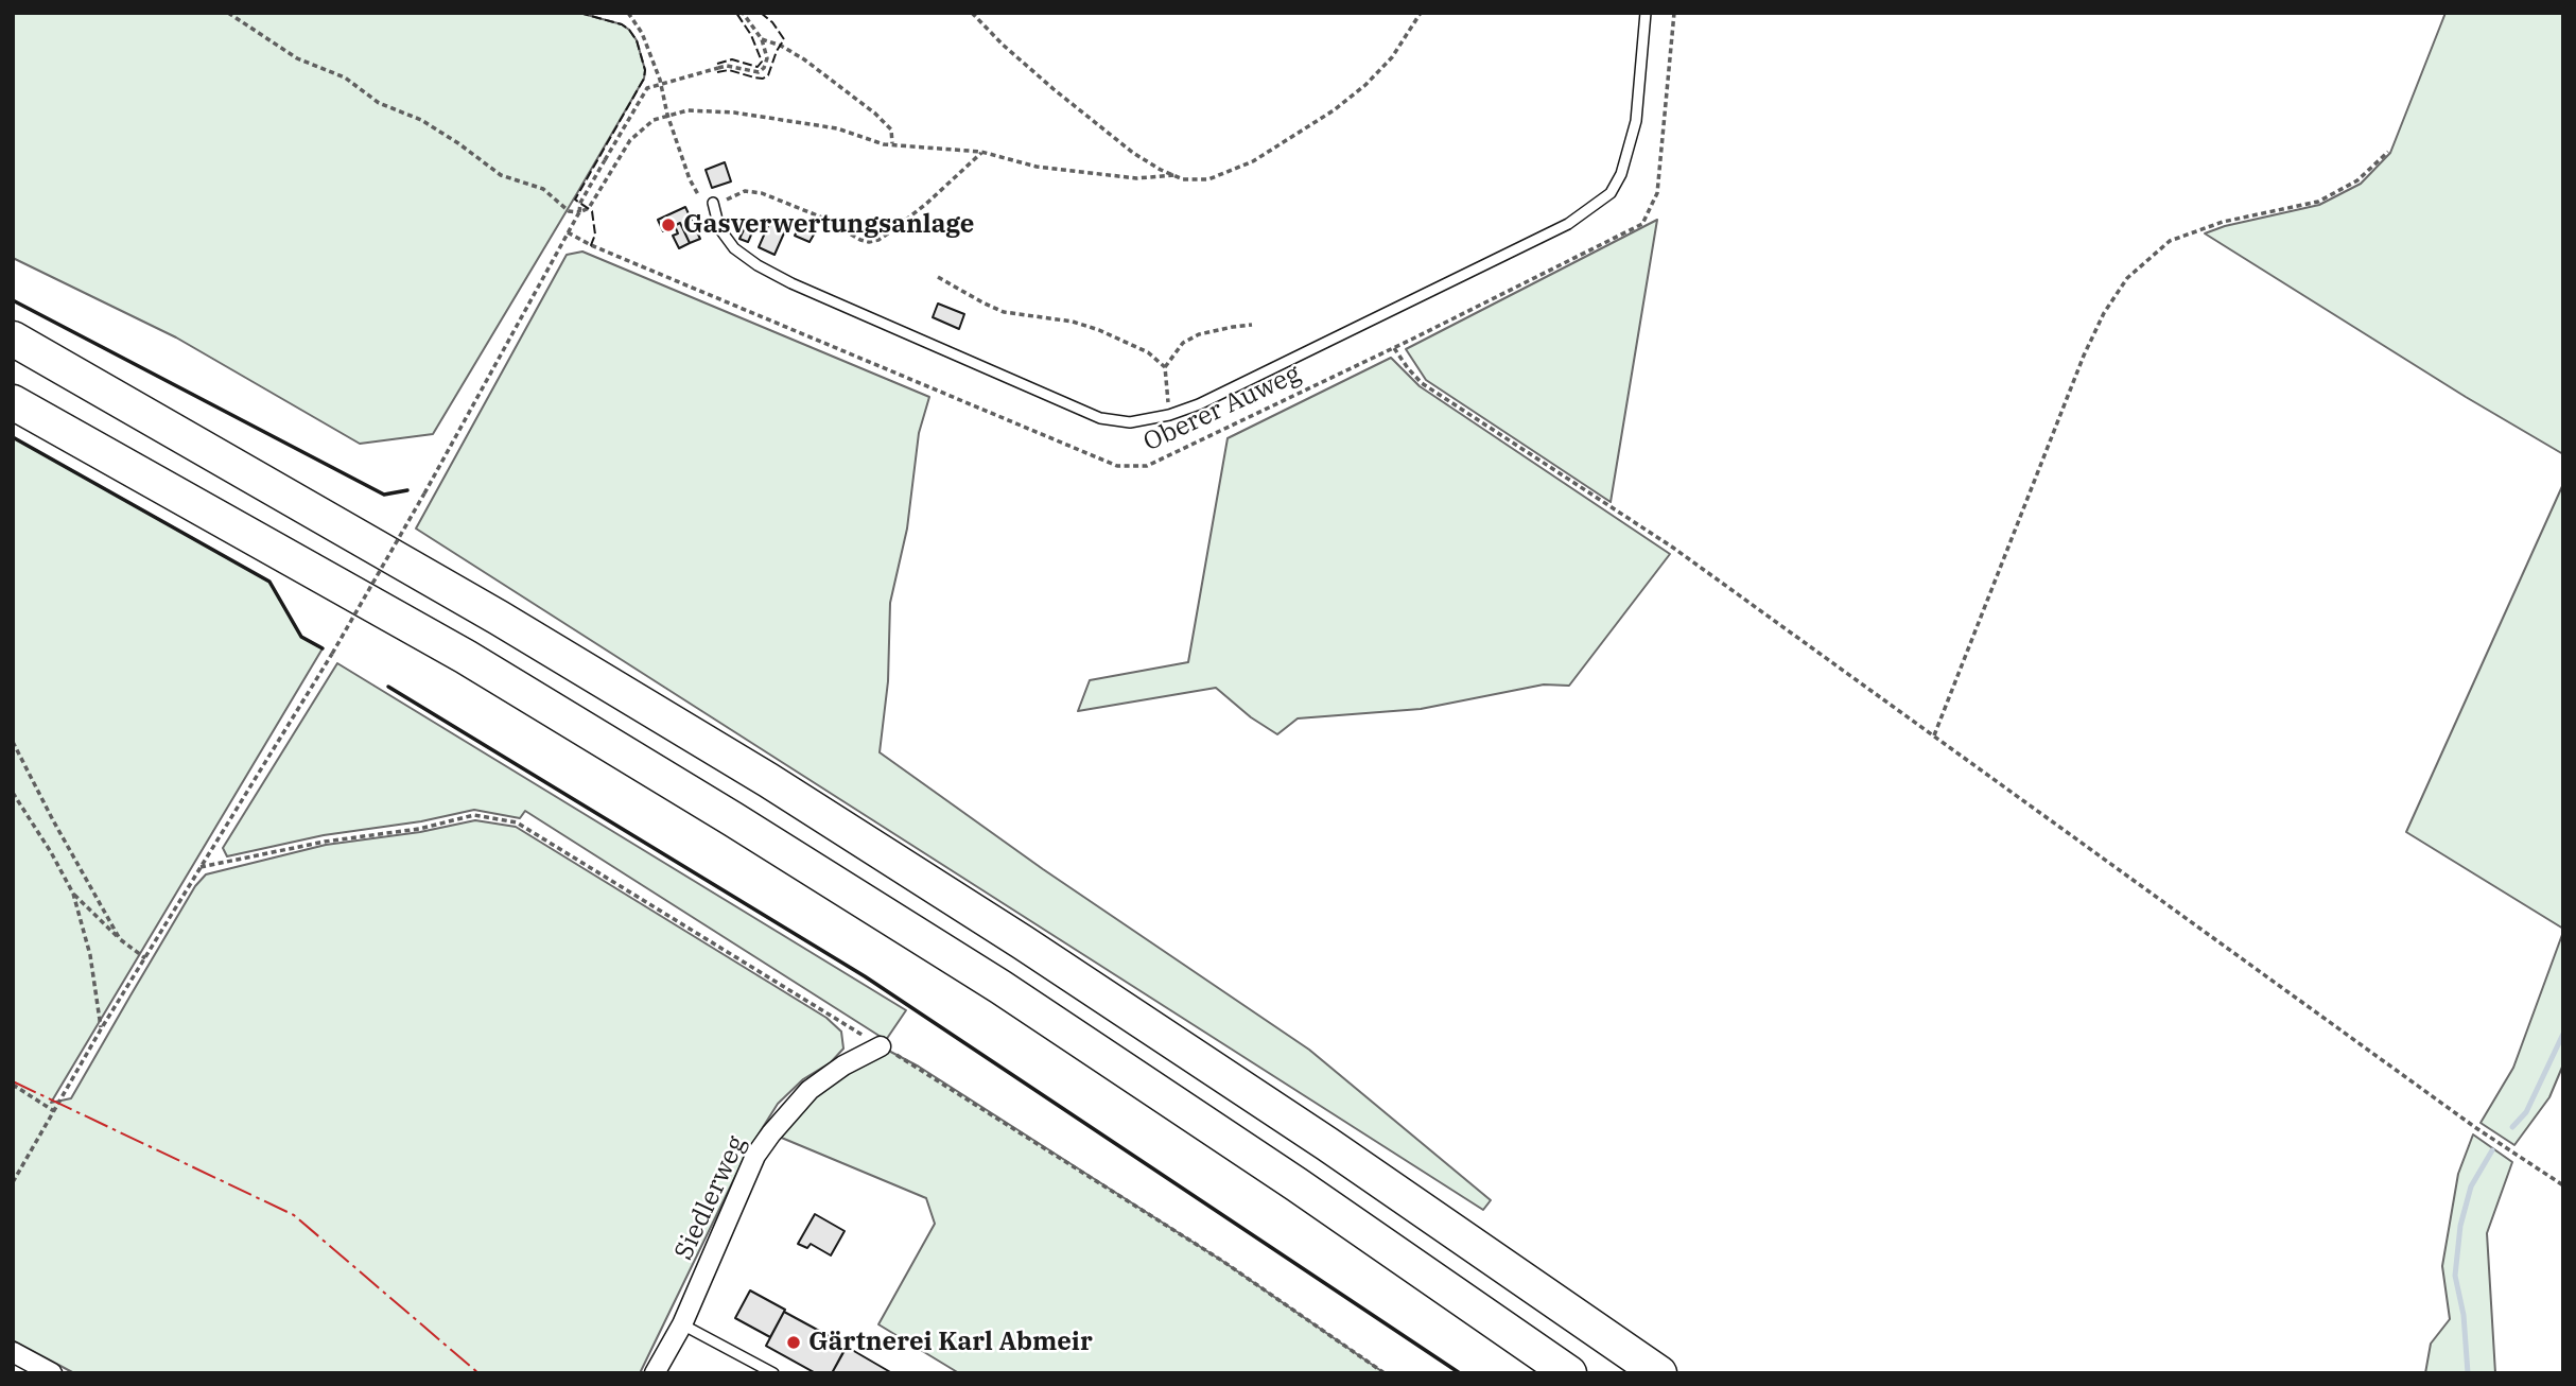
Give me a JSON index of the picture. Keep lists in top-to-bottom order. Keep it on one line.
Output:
{"streets":{"street":["Siedlerweg"],"path":["Oberer Auweg"]},"places":["Gasverwertungsanlage","Gärtnerei Karl Abmeir"]}
